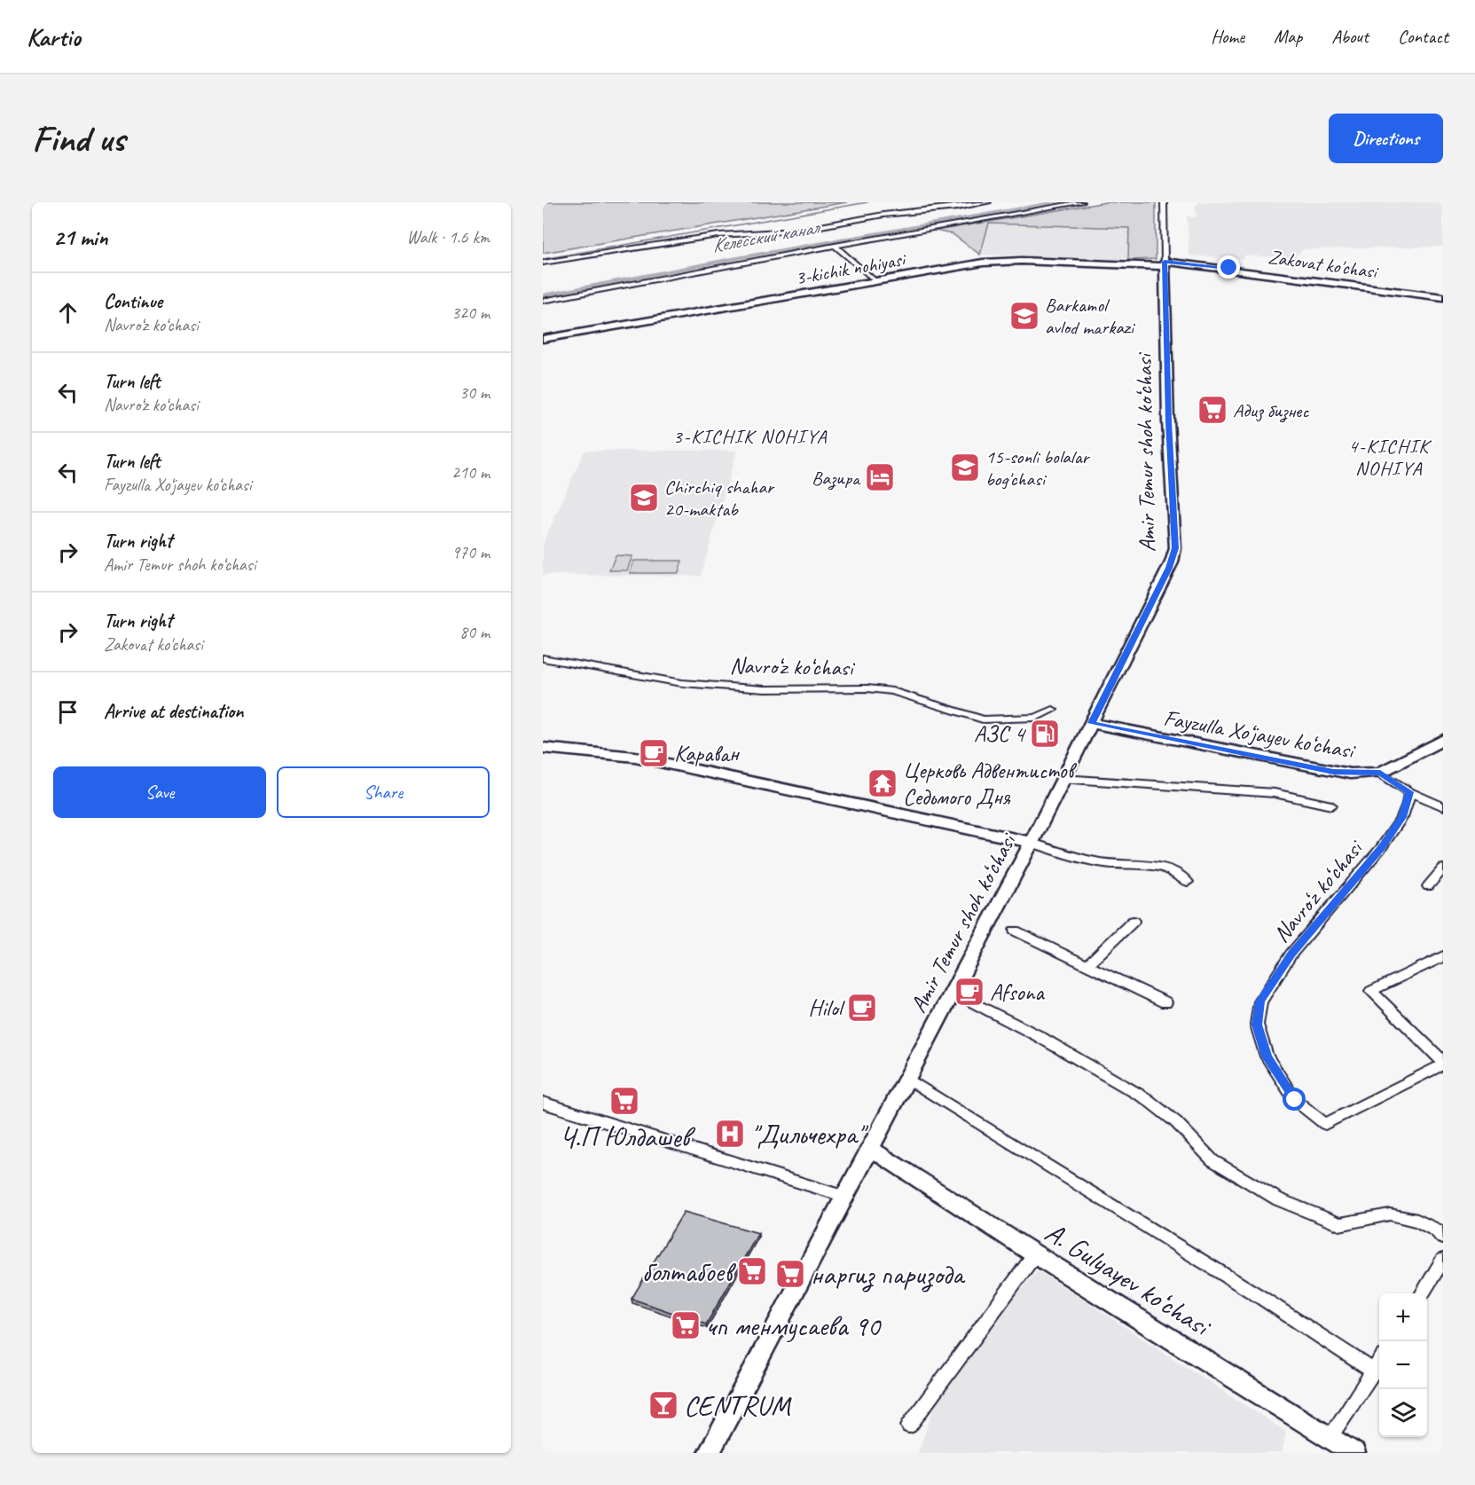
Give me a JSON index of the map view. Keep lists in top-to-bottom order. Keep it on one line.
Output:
{"streets":{"main road":["Zakovat ko'chasi","3-kichik nohiyasi","Amir Temur shoh ko‘chasi","Fayzulla Xo‘jayev ko‘chasi","A. Gulyayev ko‘chasi"],"street":["Navro‘z ko‘chasi"]},"crossings":[["Zakovat ko'chasi","3-kichik nohiyasi"],["Zakovat ko'chasi","Amir Temur shoh ko‘chasi"],["3-kichik nohiyasi","Amir Temur shoh ko‘chasi"],["Amir Temur shoh ko‘chasi","Fayzulla Xo‘jayev ko‘chasi"],["Amir Temur shoh ko‘chasi","A. Gulyayev ko‘chasi"]],"districts":["3-KICHIK NOHIYA","4-KICHIK NOHIYA"],"water":["Келесский канал"],"places":{"school or university":["Barkamol avlod markazi","15-sonli bolalar bog'chasi","Chirchiq shahar 20-maktab"],"supermarket":["Адиз бизнес","Ч.П Юлдашев","болтабоев","наргиз паризода","чп менмусаева 90"],"hotel":["Вазира"],"fuel station":["АЗС 4"],"cafe":["Караван","Afsona","Hilol"],"temple":["Церковь Адвентистов Седьмого Дня"],"hospital":["\"Дильчехра\""],"bar":["CENTRUM"]},"page":{"header":"Kartio","nav":["Home","Map","About","Contact"],"buttons":["Directions",["Save","Share"]],"title":"Find us","heading":["21 min","Walk · 1.6 km"],"list":[["Continue","Navro‘z ko‘chasi","320 m"],["Turn left","Navro‘z ko‘chasi","30 m"],["Turn left","Fayzulla Xo‘jayev ko‘chasi","210 m"],["Turn right","Amir Temur shoh ko‘chasi","970 m"],["Turn right","Zakovat ko'chasi","80 m"],"Arrive at destination"],"map_buttons":["+","−"]}}
